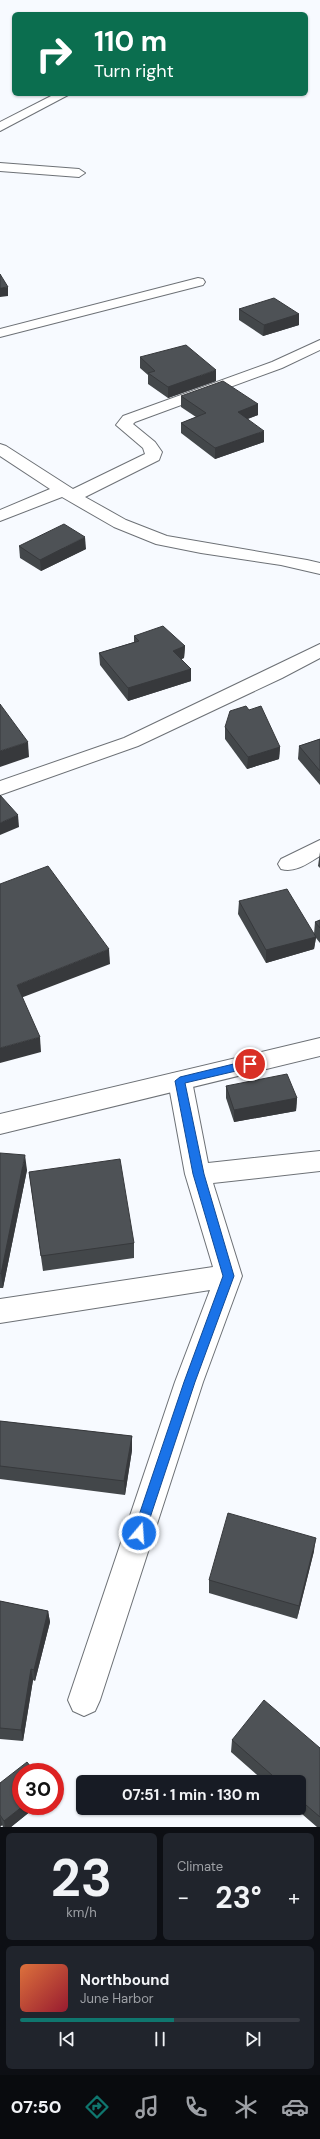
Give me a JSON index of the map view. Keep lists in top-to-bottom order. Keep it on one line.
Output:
{"page":{"turn":["110 m","Turn right"],"limit":"30","trip":"07:51 · 1 min · 130 m","tile":[["23","km/h"],"Climate"],"heat":["−","23°","+"],"song":["Northbound","June Harbor"],"tabs":"07:50"}}
